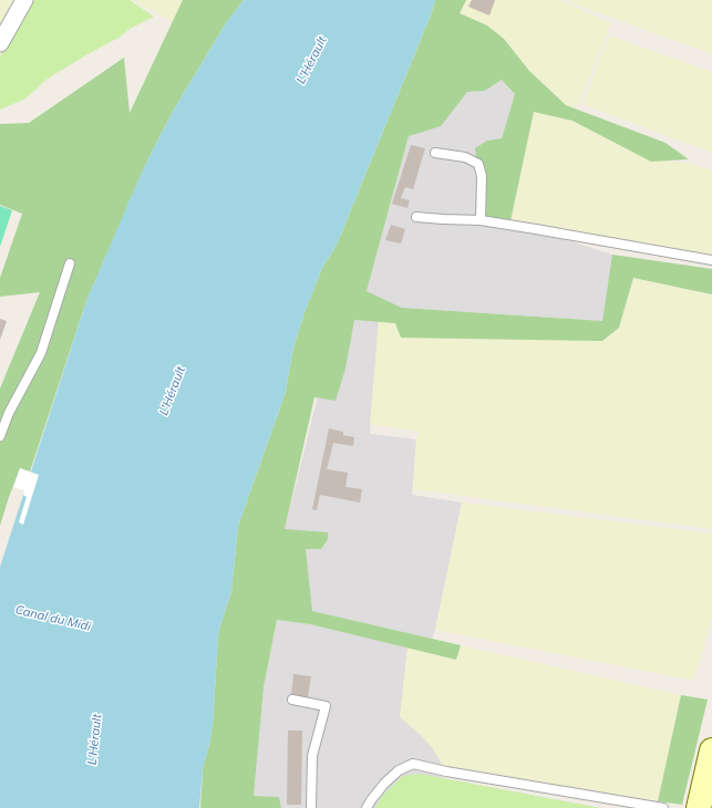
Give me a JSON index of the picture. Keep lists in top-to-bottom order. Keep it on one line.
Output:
{"water":["L'Hérault","Canal du Midi"]}
